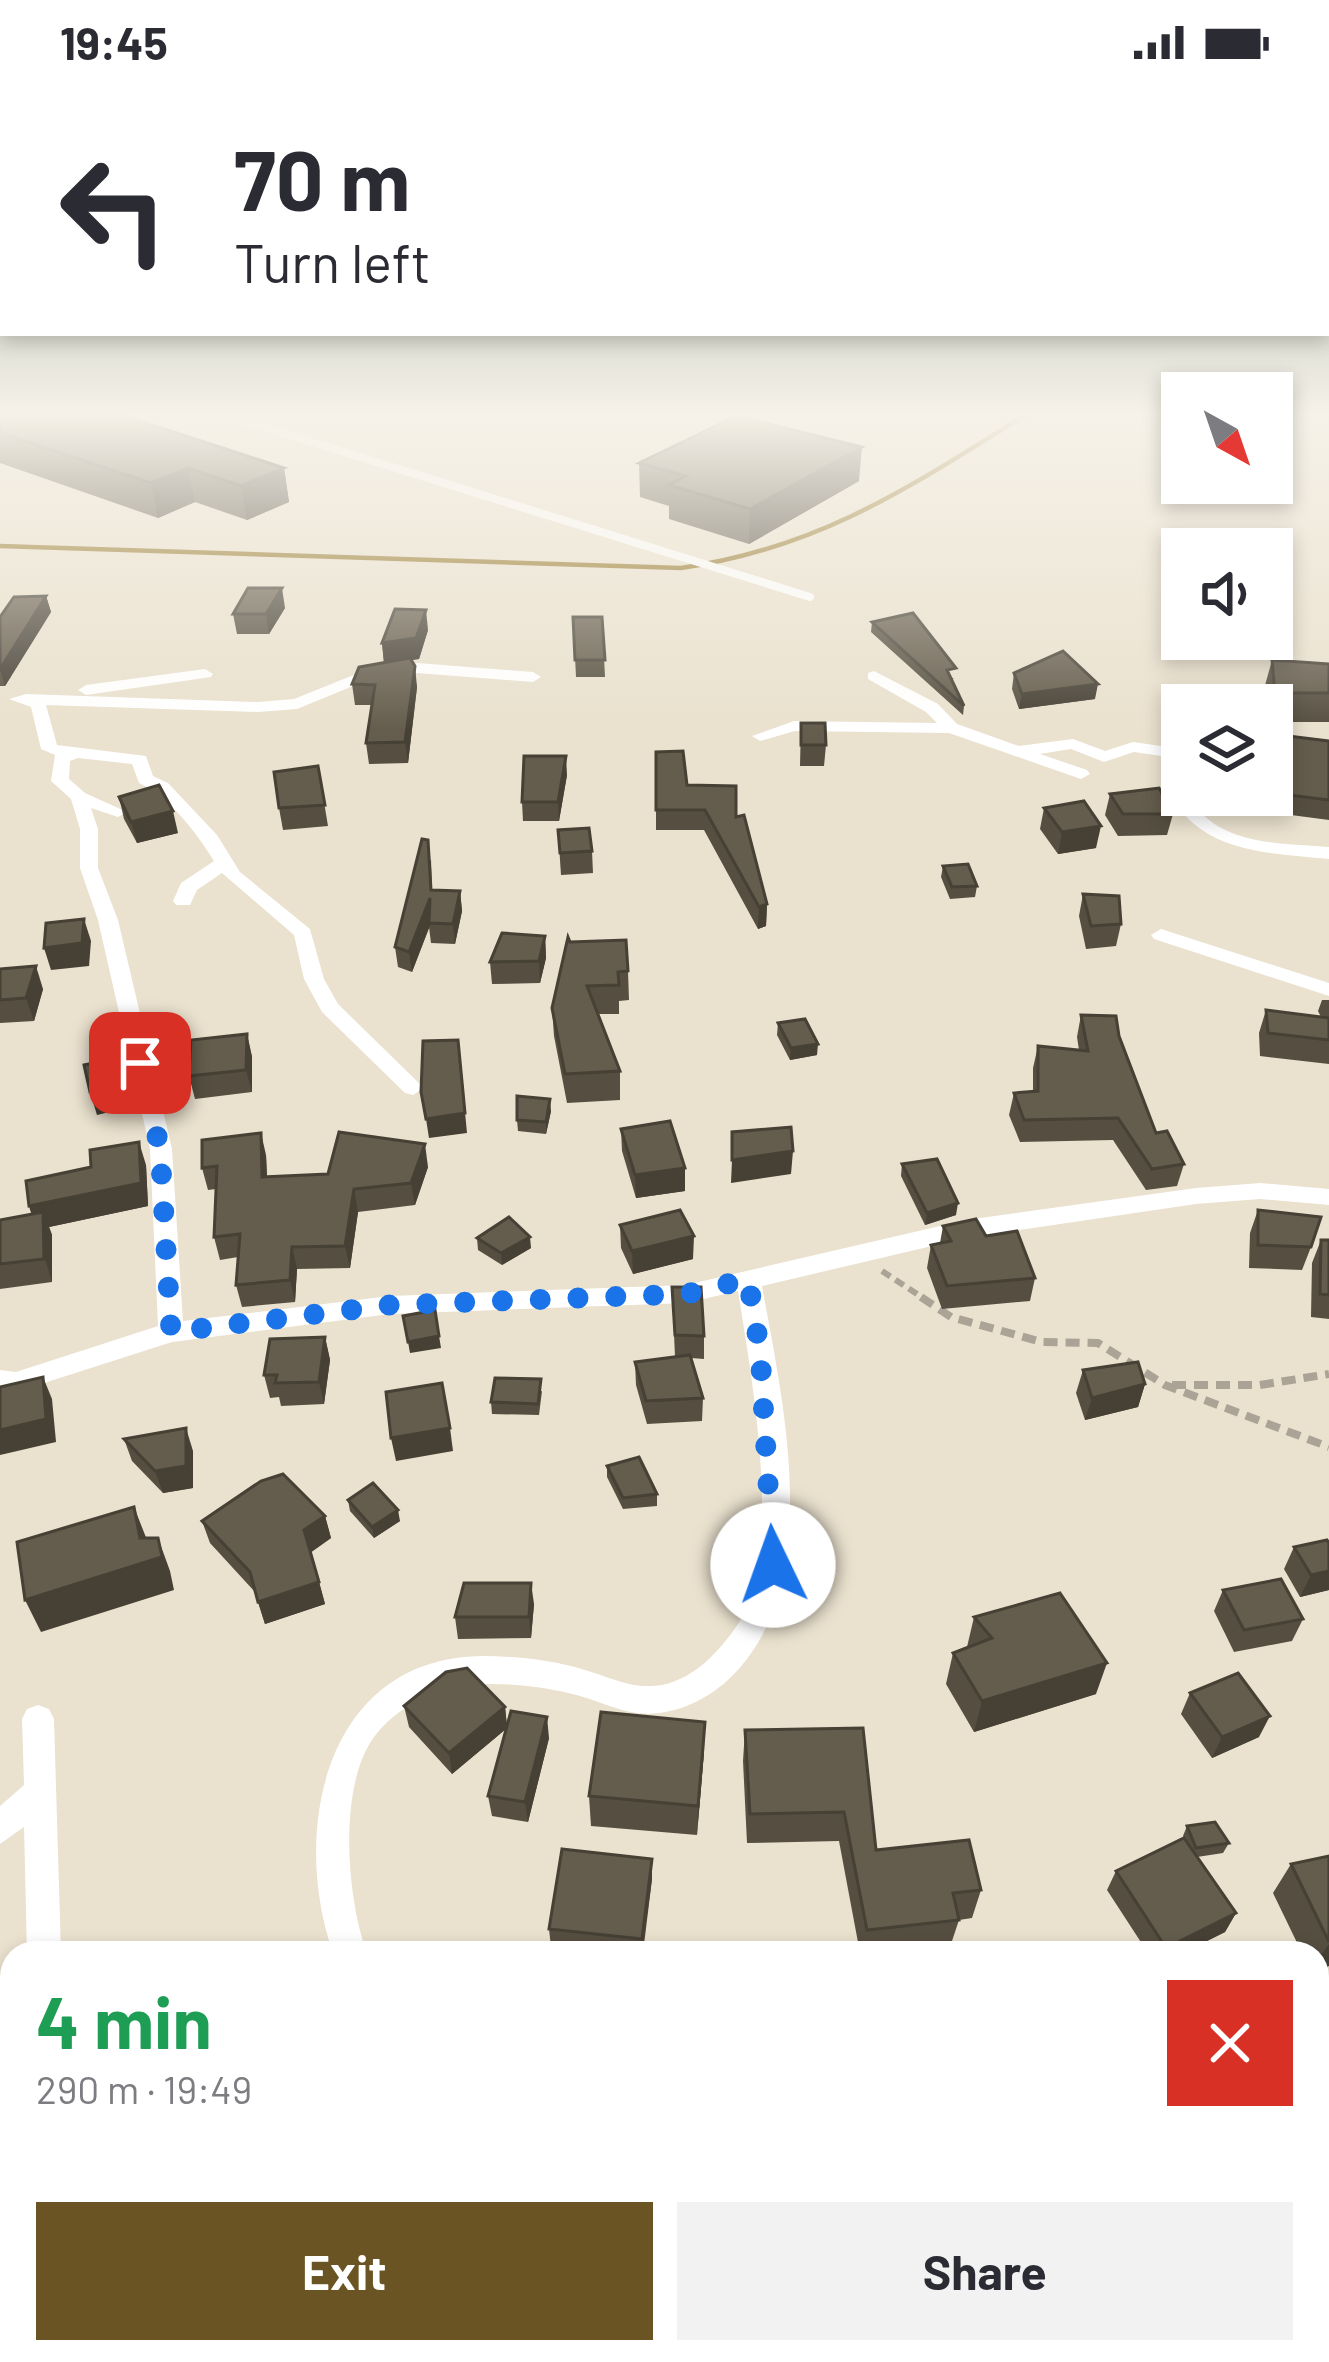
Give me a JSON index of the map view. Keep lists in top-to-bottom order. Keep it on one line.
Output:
{"north":"bottom right","page":{"status":"19:45","turn":["70 m","Turn left"],"heading":["4 min","290 m · 19:49"],"buttons":["Exit","Share"]}}
